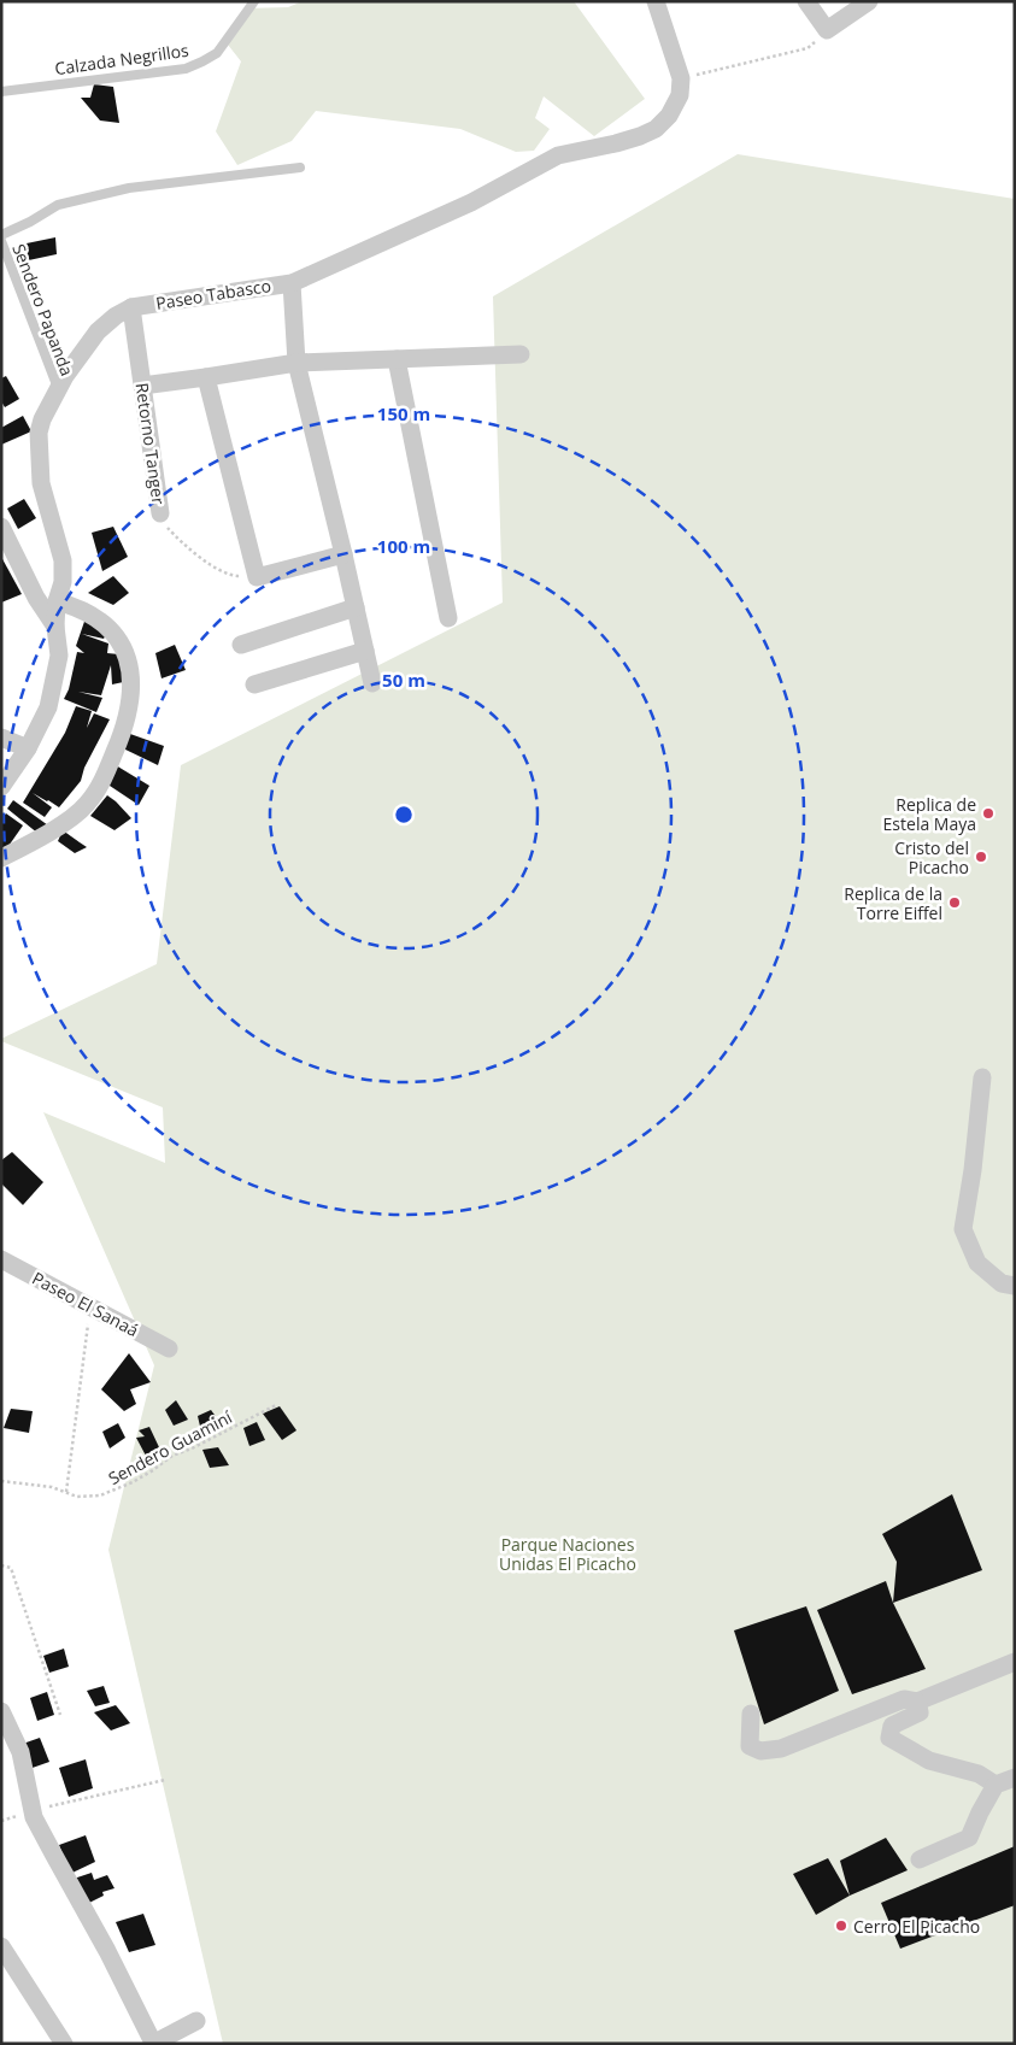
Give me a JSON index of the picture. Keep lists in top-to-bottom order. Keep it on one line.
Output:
{"streets":{"street":["Paseo Tabasco","Retorno Tanger","Paseo El Sanaá"],"lane":["Calzada Negrillos","Sendero Papanda"],"path":["Sendero Guaminí"]},"crossings":[["Paseo Tabasco","Sendero Papanda"],["Paseo Tabasco","Retorno Tanger"]],"parks":["Parque Naciones Unidas El Picacho"],"places":["Replica de Estela Maya","Cristo del Picacho","Replica de la Torre Eiffel","Cerro El Picacho"],"rings":["150 m","100 m","50 m"]}
